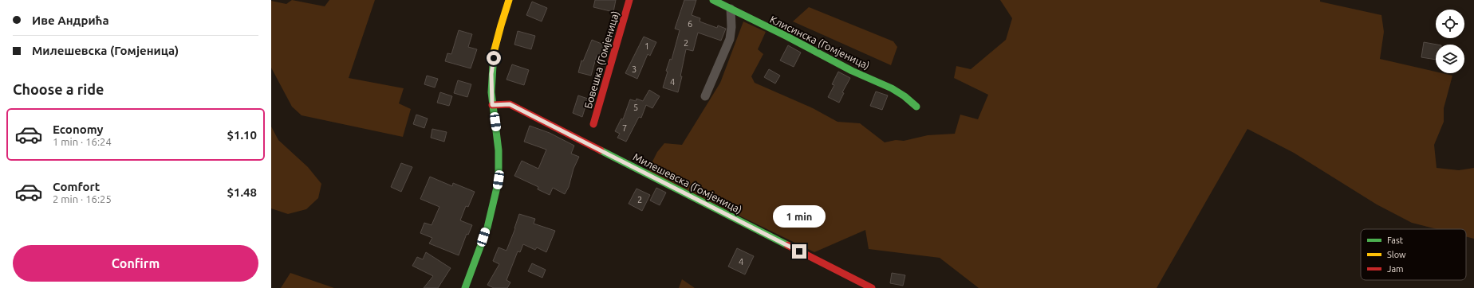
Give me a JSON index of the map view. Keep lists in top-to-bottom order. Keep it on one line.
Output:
{"streets":{"street":["Клисинска (Гомјеница)","Бовешка (Гомјеница)","Милешевска (Гомјеница)"]},"house_numbers":["6","2","1","3","4","5","7","2","4"],"legend":["Fast","Slow","Jam"],"page":{"banner":["Иве Андрића","Милешевска (Гомјеница)"],"heading":"Choose a ride","list":[{"name":"Economy","note":"1 min · 16:24","value":"$1.10"},{"name":"Comfort","note":"2 min · 16:25","value":"$1.48"}],"bubble":"1 min","buttons":"Confirm"}}
